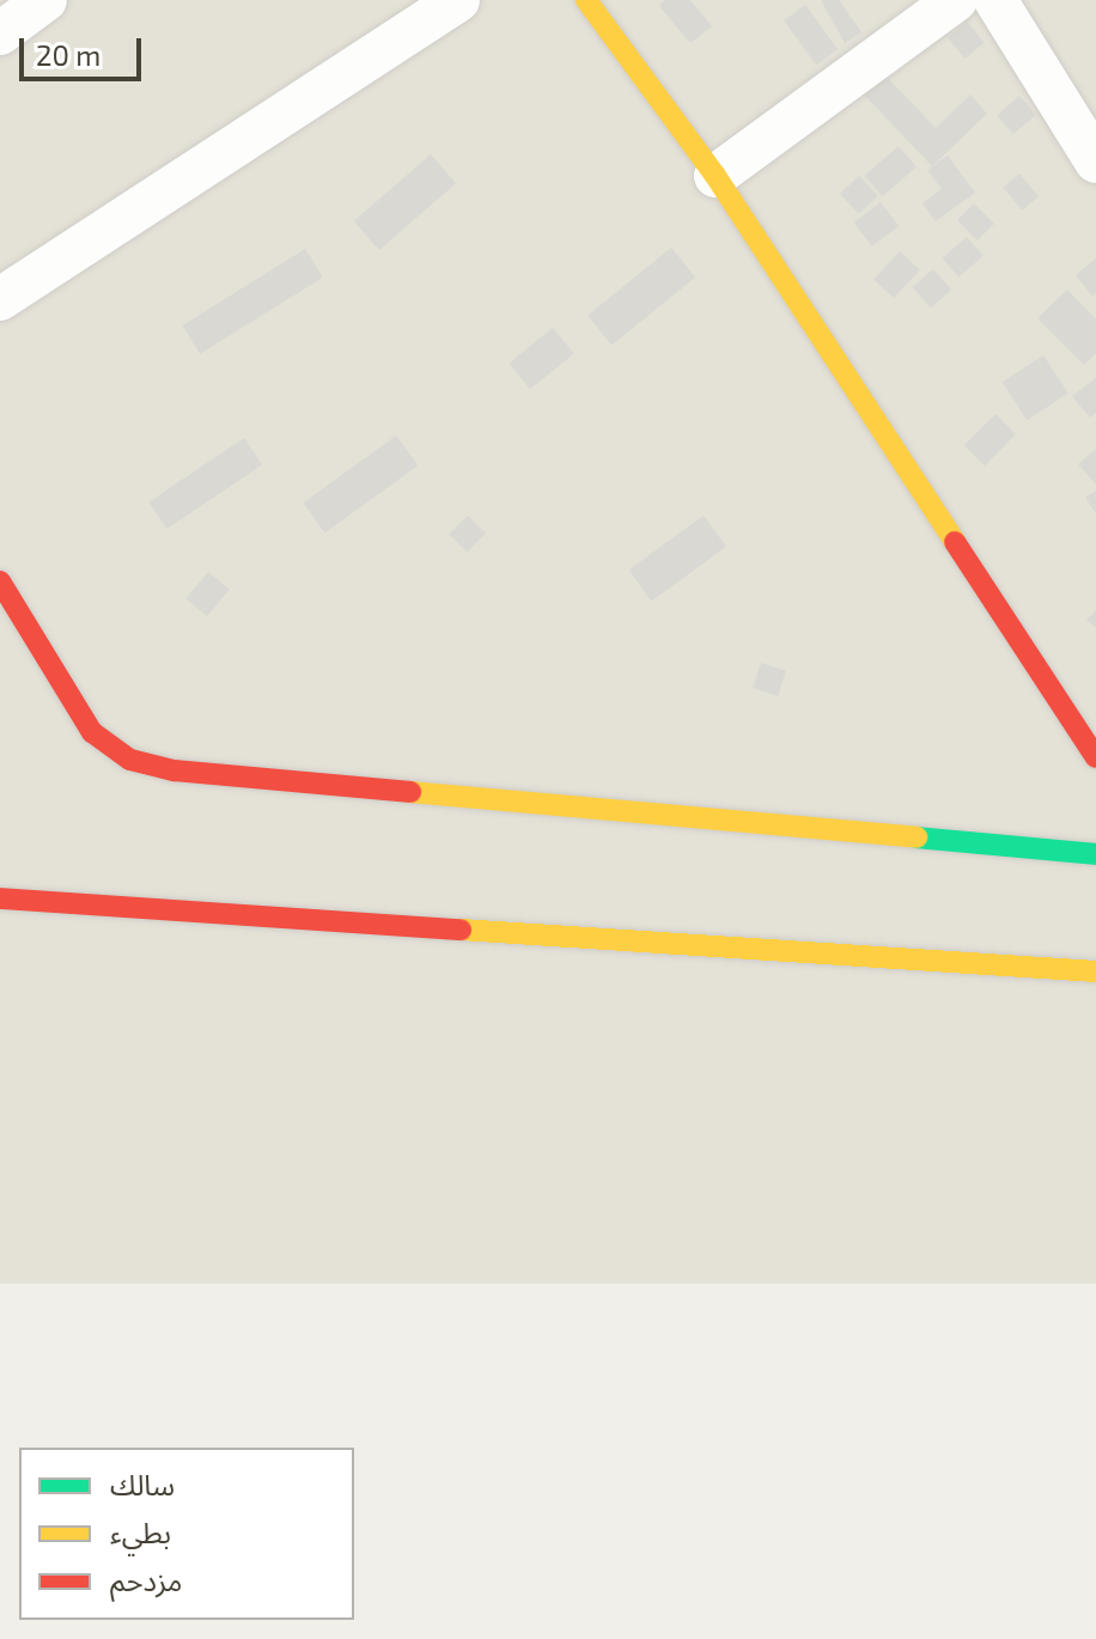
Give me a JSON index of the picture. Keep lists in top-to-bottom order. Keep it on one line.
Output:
{"legend":["سالك","بطيء","مزدحم"],"scale_bar":"20 m"}
